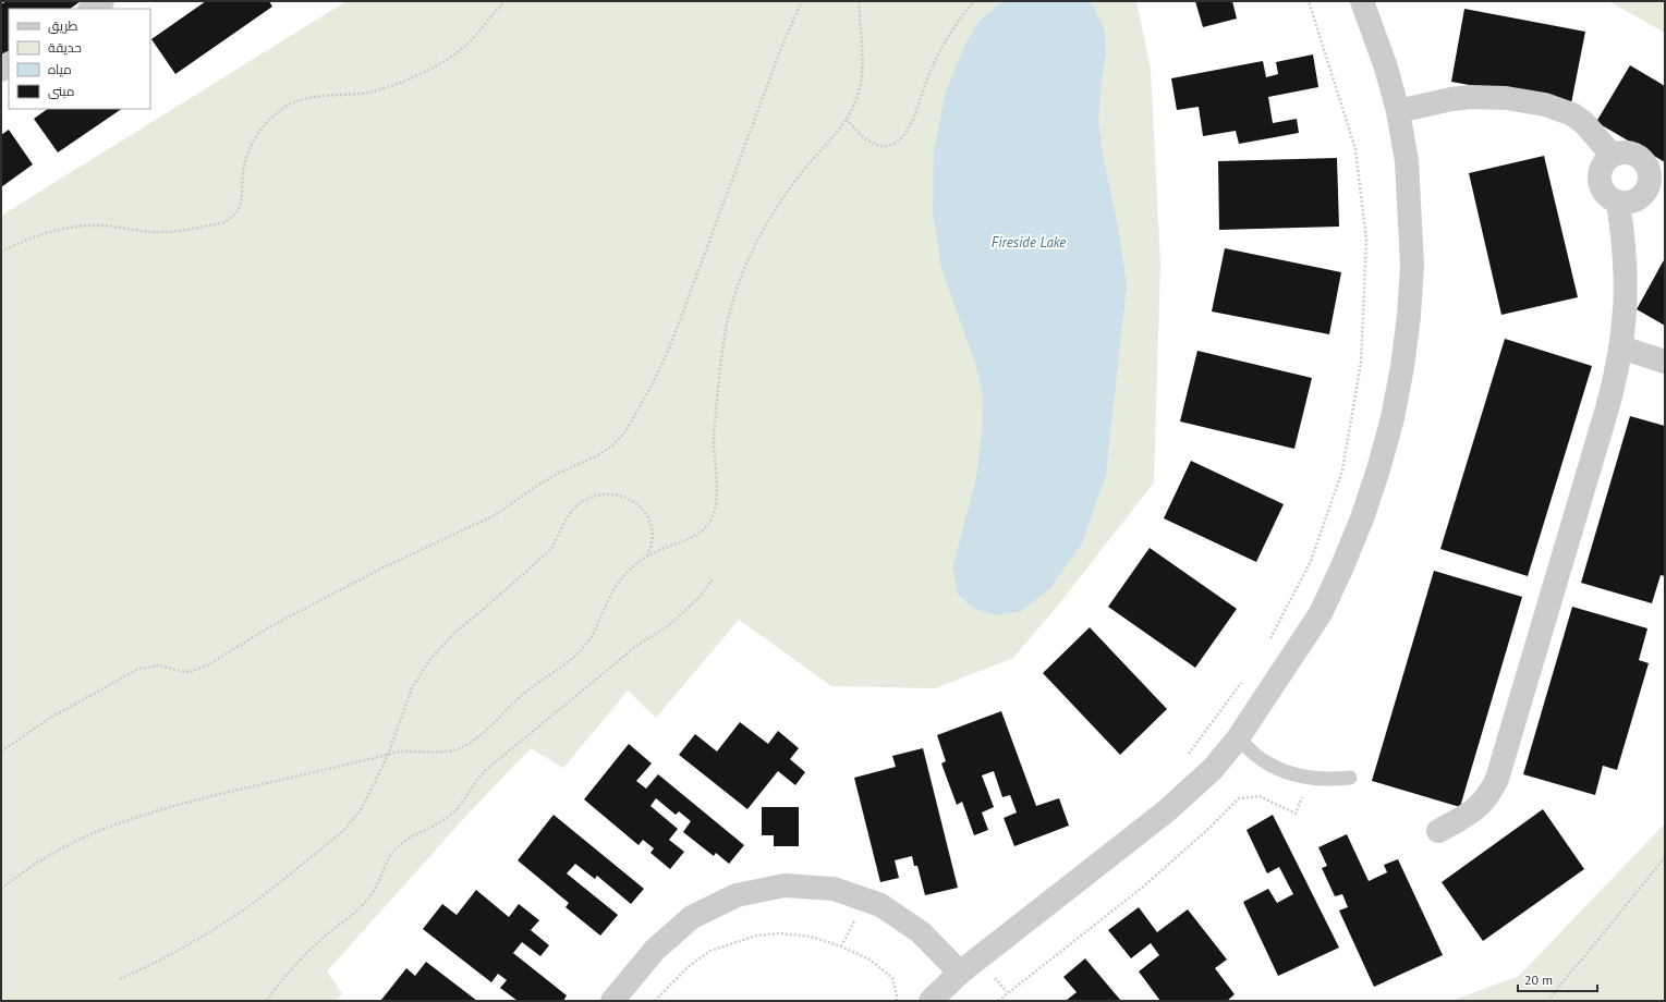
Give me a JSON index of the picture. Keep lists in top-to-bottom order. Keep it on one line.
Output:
{"water":["Fireside Lake"],"legend":["طريق","حديقة","مياه","مبنى"],"scale_bar":"20 m"}
